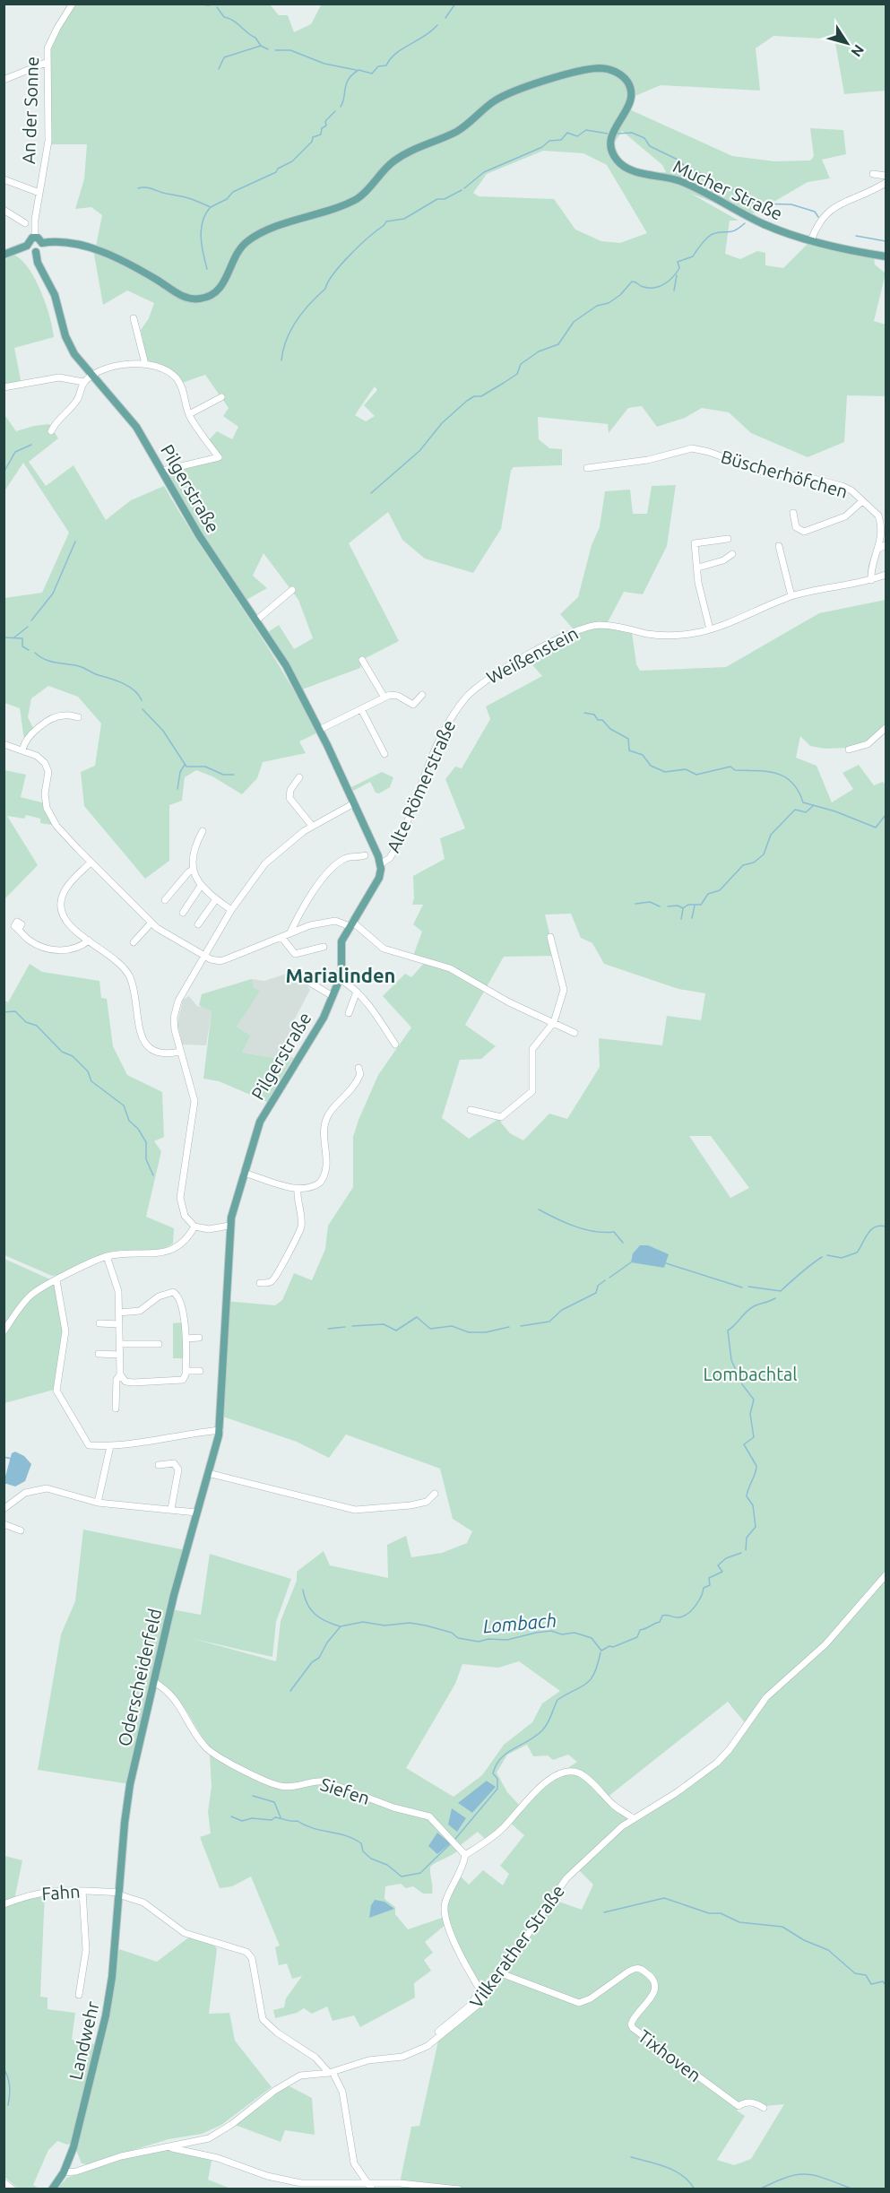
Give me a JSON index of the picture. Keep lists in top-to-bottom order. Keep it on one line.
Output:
{"streets":{"main road":["Mucher Straße","Pilgerstraße","Oderscheiderfeld","Landwehr"],"street":["An der Sonne","Büscherhöfchen","Weißenstein","Alte Römerstraße","Siefen","Fahn","Vilkerather Straße","Tixhoven"]},"crossings":[["An der Sonne","Mucher Straße"],["Büscherhöfchen","Weißenstein"],["Pilgerstraße","Alte Römerstraße"],["Pilgerstraße","Oderscheiderfeld"],["Weißenstein","Alte Römerstraße"],["Oderscheiderfeld","Siefen"],["Oderscheiderfeld","Fahn"],["Oderscheiderfeld","Landwehr"],["Fahn","Vilkerather Straße"],["Fahn","Landwehr"],["Vilkerather Straße","Landwehr"],["Vilkerather Straße","Tixhoven"]],"districts":["Marialinden"],"water":["Lombach"],"parks":["Lombachtal"],"north":"bottom right"}
